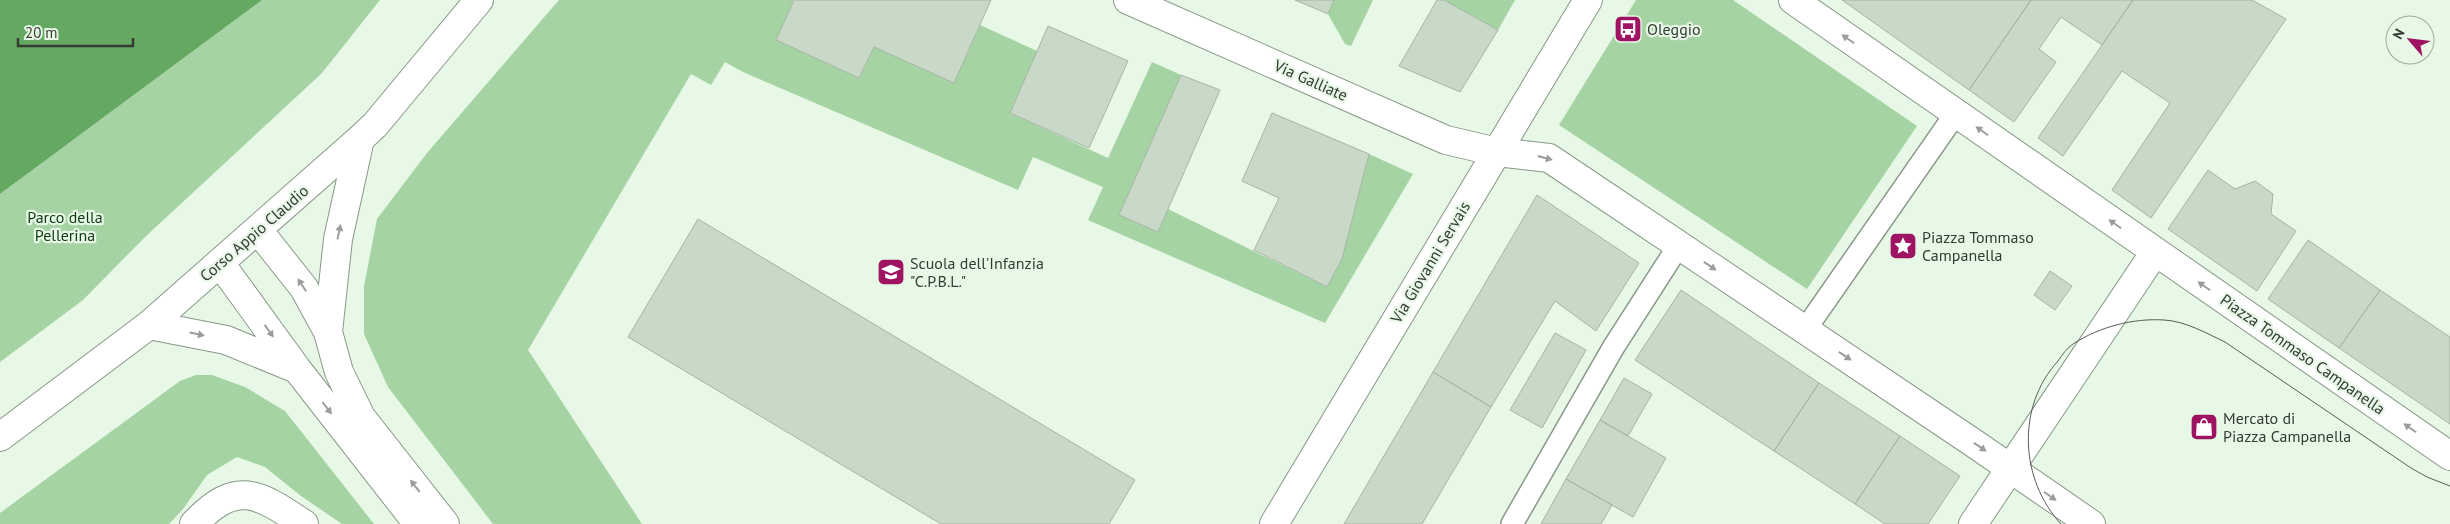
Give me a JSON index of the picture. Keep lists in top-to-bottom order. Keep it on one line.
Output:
{"streets":{"street":["Via Galliate","Corso Appio Claudio","Via Giovanni Servais","Piazza Tommaso Campanella"]},"crossings":[["Via Galliate","Via Giovanni Servais"]],"one_way":["Piazza Tommaso Campanella"],"parks":["Parco della Pellerina"],"places":{"bus stop":["Oleggio"],"place":["Piazza Tommaso Campanella"],"school or university":["Scuola dell'Infanzia \"C.P.B.L.\""],"shop":["Mercato di Piazza Campanella"]},"scale_bar":"20 m","north":"top left"}
